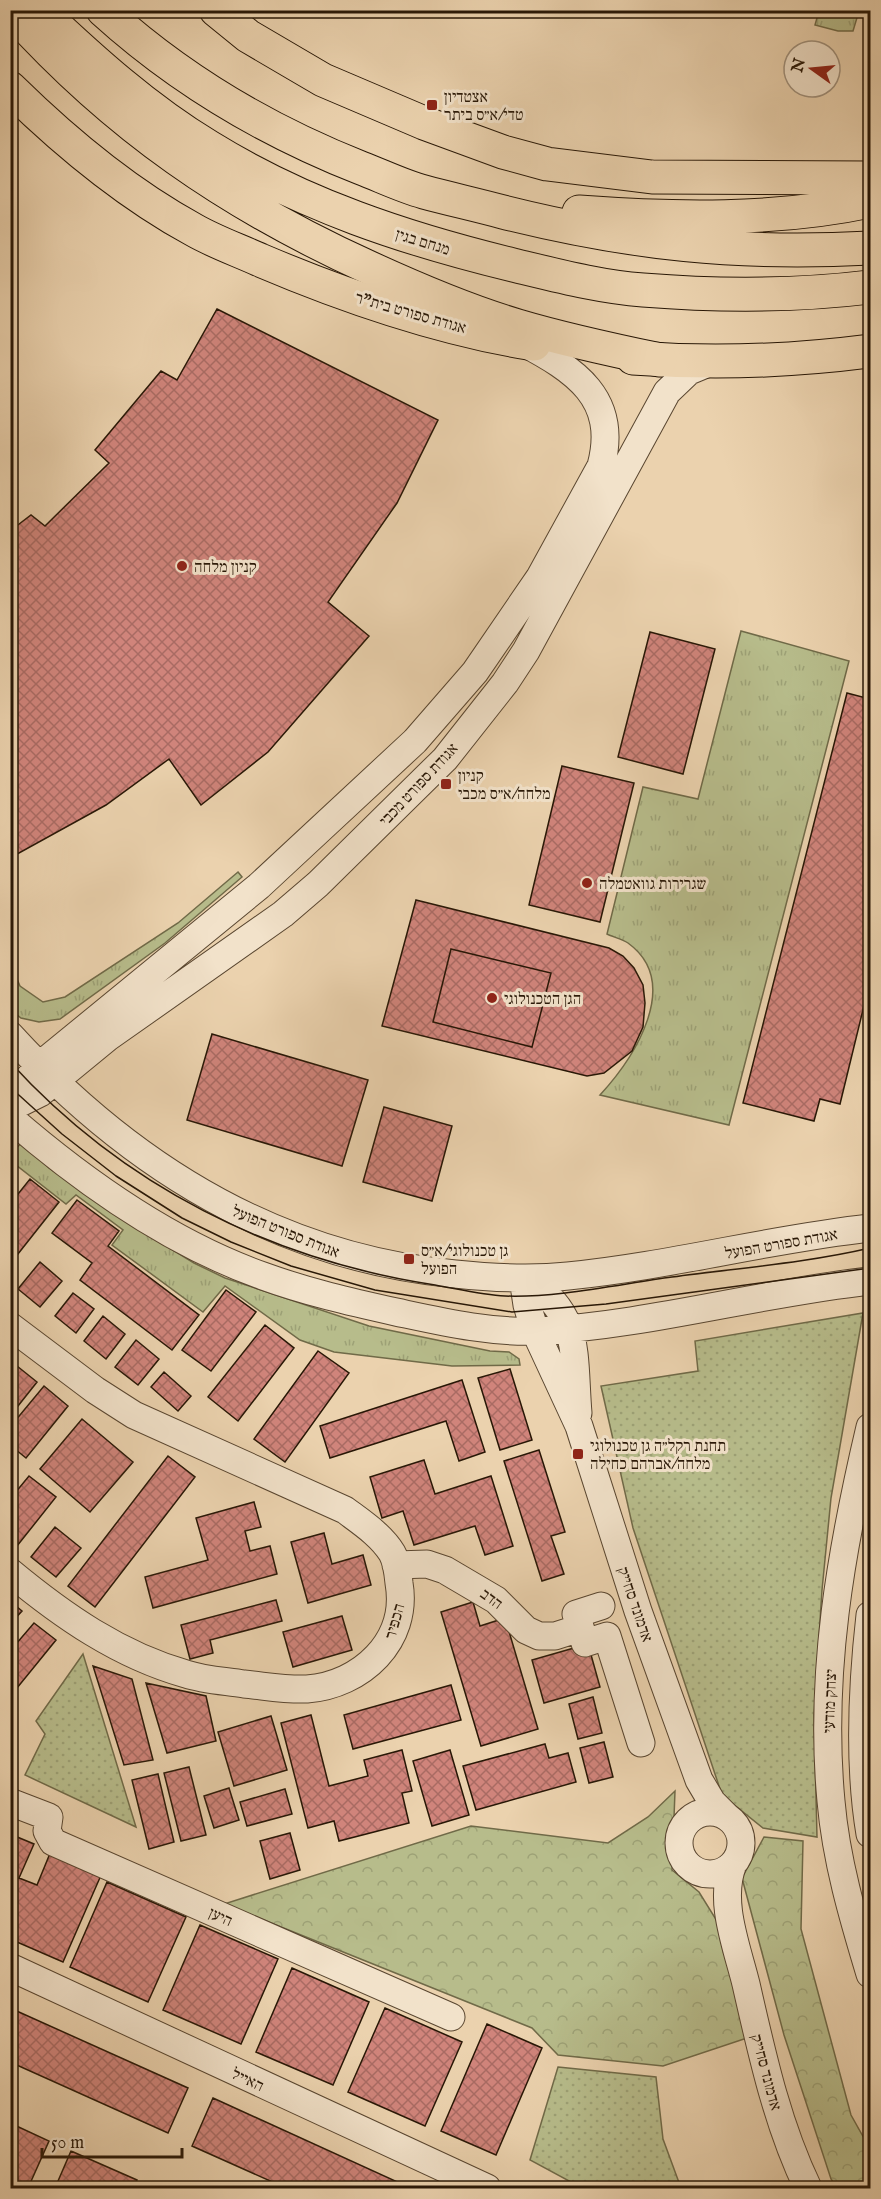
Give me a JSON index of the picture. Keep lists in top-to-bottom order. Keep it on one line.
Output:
{"streets":{"main road":["מנחם בגין","אגודת ספורט בית\"ר"],"street":["אגודת ספורט מכבי","אגודת ספורט הפועל","הדב","אדמונד סחייק","הכפיר","יצחק מודעי","היען","האייל"]},"crossings":[["אגודת ספורט בית\"ר","אגודת ספורט מכבי"],["אגודת ספורט מכבי","אגודת ספורט הפועל"],["אגודת ספורט הפועל","אדמונד סחייק"],["הדב","הכפיר"]],"places":{"transit":["אצטדיון טדי/א״ס ביתר","קניון מלחה/א״ס מכבי","גן טכנולוגי/א״ס הפועל","תחנת רקל״ה גן טכנולוגי מלחה/אברהם כחילה"],"other":["קניון מלחה","שגרירות גוואטמלה","הגן הטכנולוגי"]},"scale_bar":"50 m","north":"left"}
